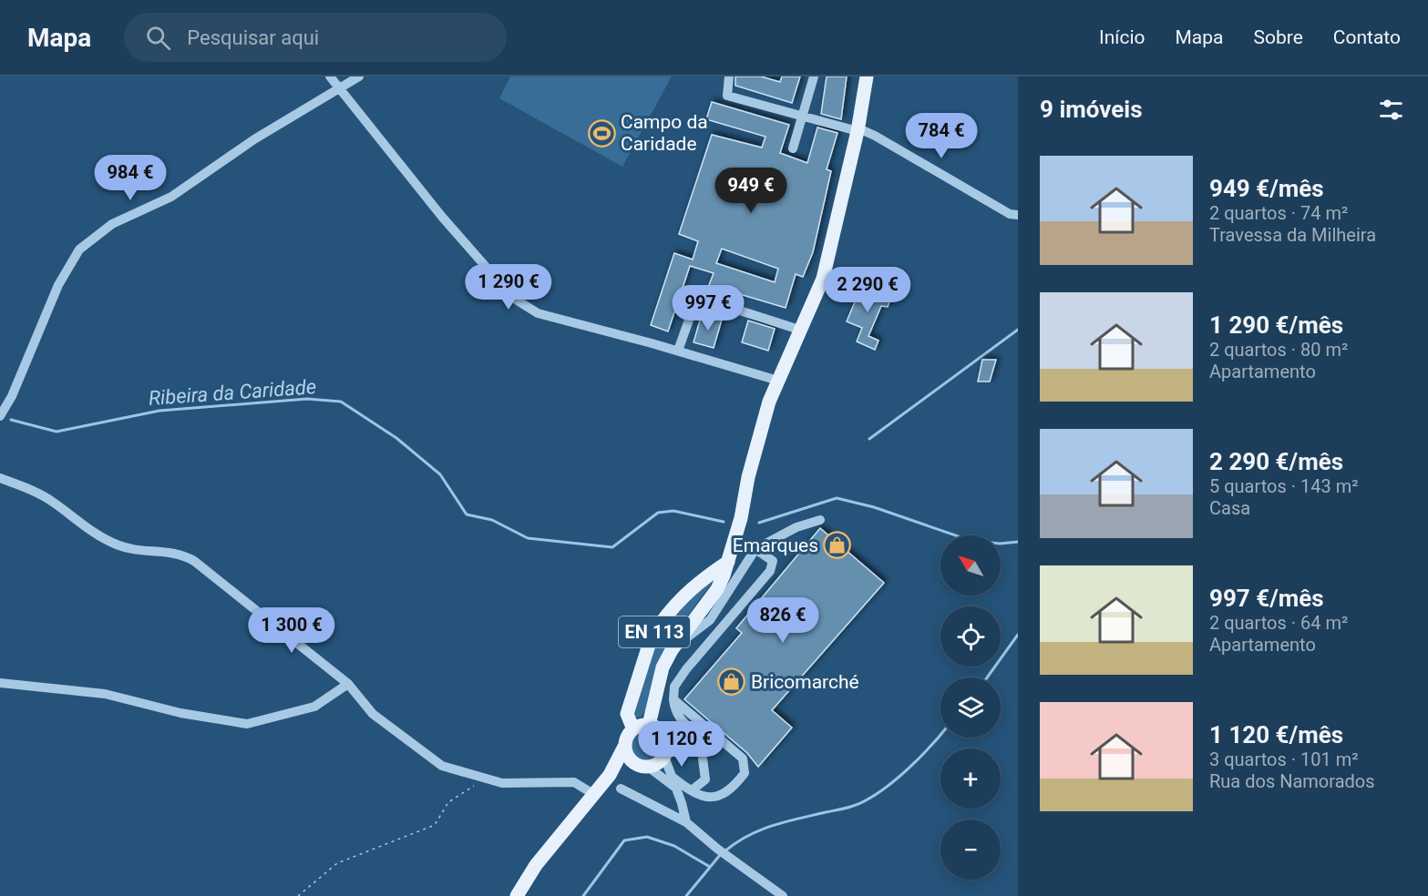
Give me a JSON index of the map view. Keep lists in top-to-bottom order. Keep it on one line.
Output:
{"streets":{"main road":["EN 113"]},"water":["Ribeira da Caridade"],"places":{"sports":["Campo da Caridade"],"shop":["Emarques","Bricomarché"]},"north":"top left","page":{"header":"Mapa","search":"Pesquisar aqui","nav":["Início","Mapa","Sobre","Contato"],"heading":"9 imóveis","price":["784 €","984 €","949 €","1 290 €","2 290 €","997 €","826 €","1 300 €","1 120 €"],"list":[{"name":"949 €/mês","note":"2 quartos · 74 m² · Travessa da Milheira"},{"name":"1 290 €/mês","note":"2 quartos · 80 m² · Apartamento"},{"name":"2 290 €/mês","note":"5 quartos · 143 m² · Casa"},{"name":"997 €/mês","note":"2 quartos · 64 m² · Apartamento"},{"name":"1 120 €/mês","note":"3 quartos · 101 m² · Rua dos Namorados"}],"map_buttons":["+","−"]}}
